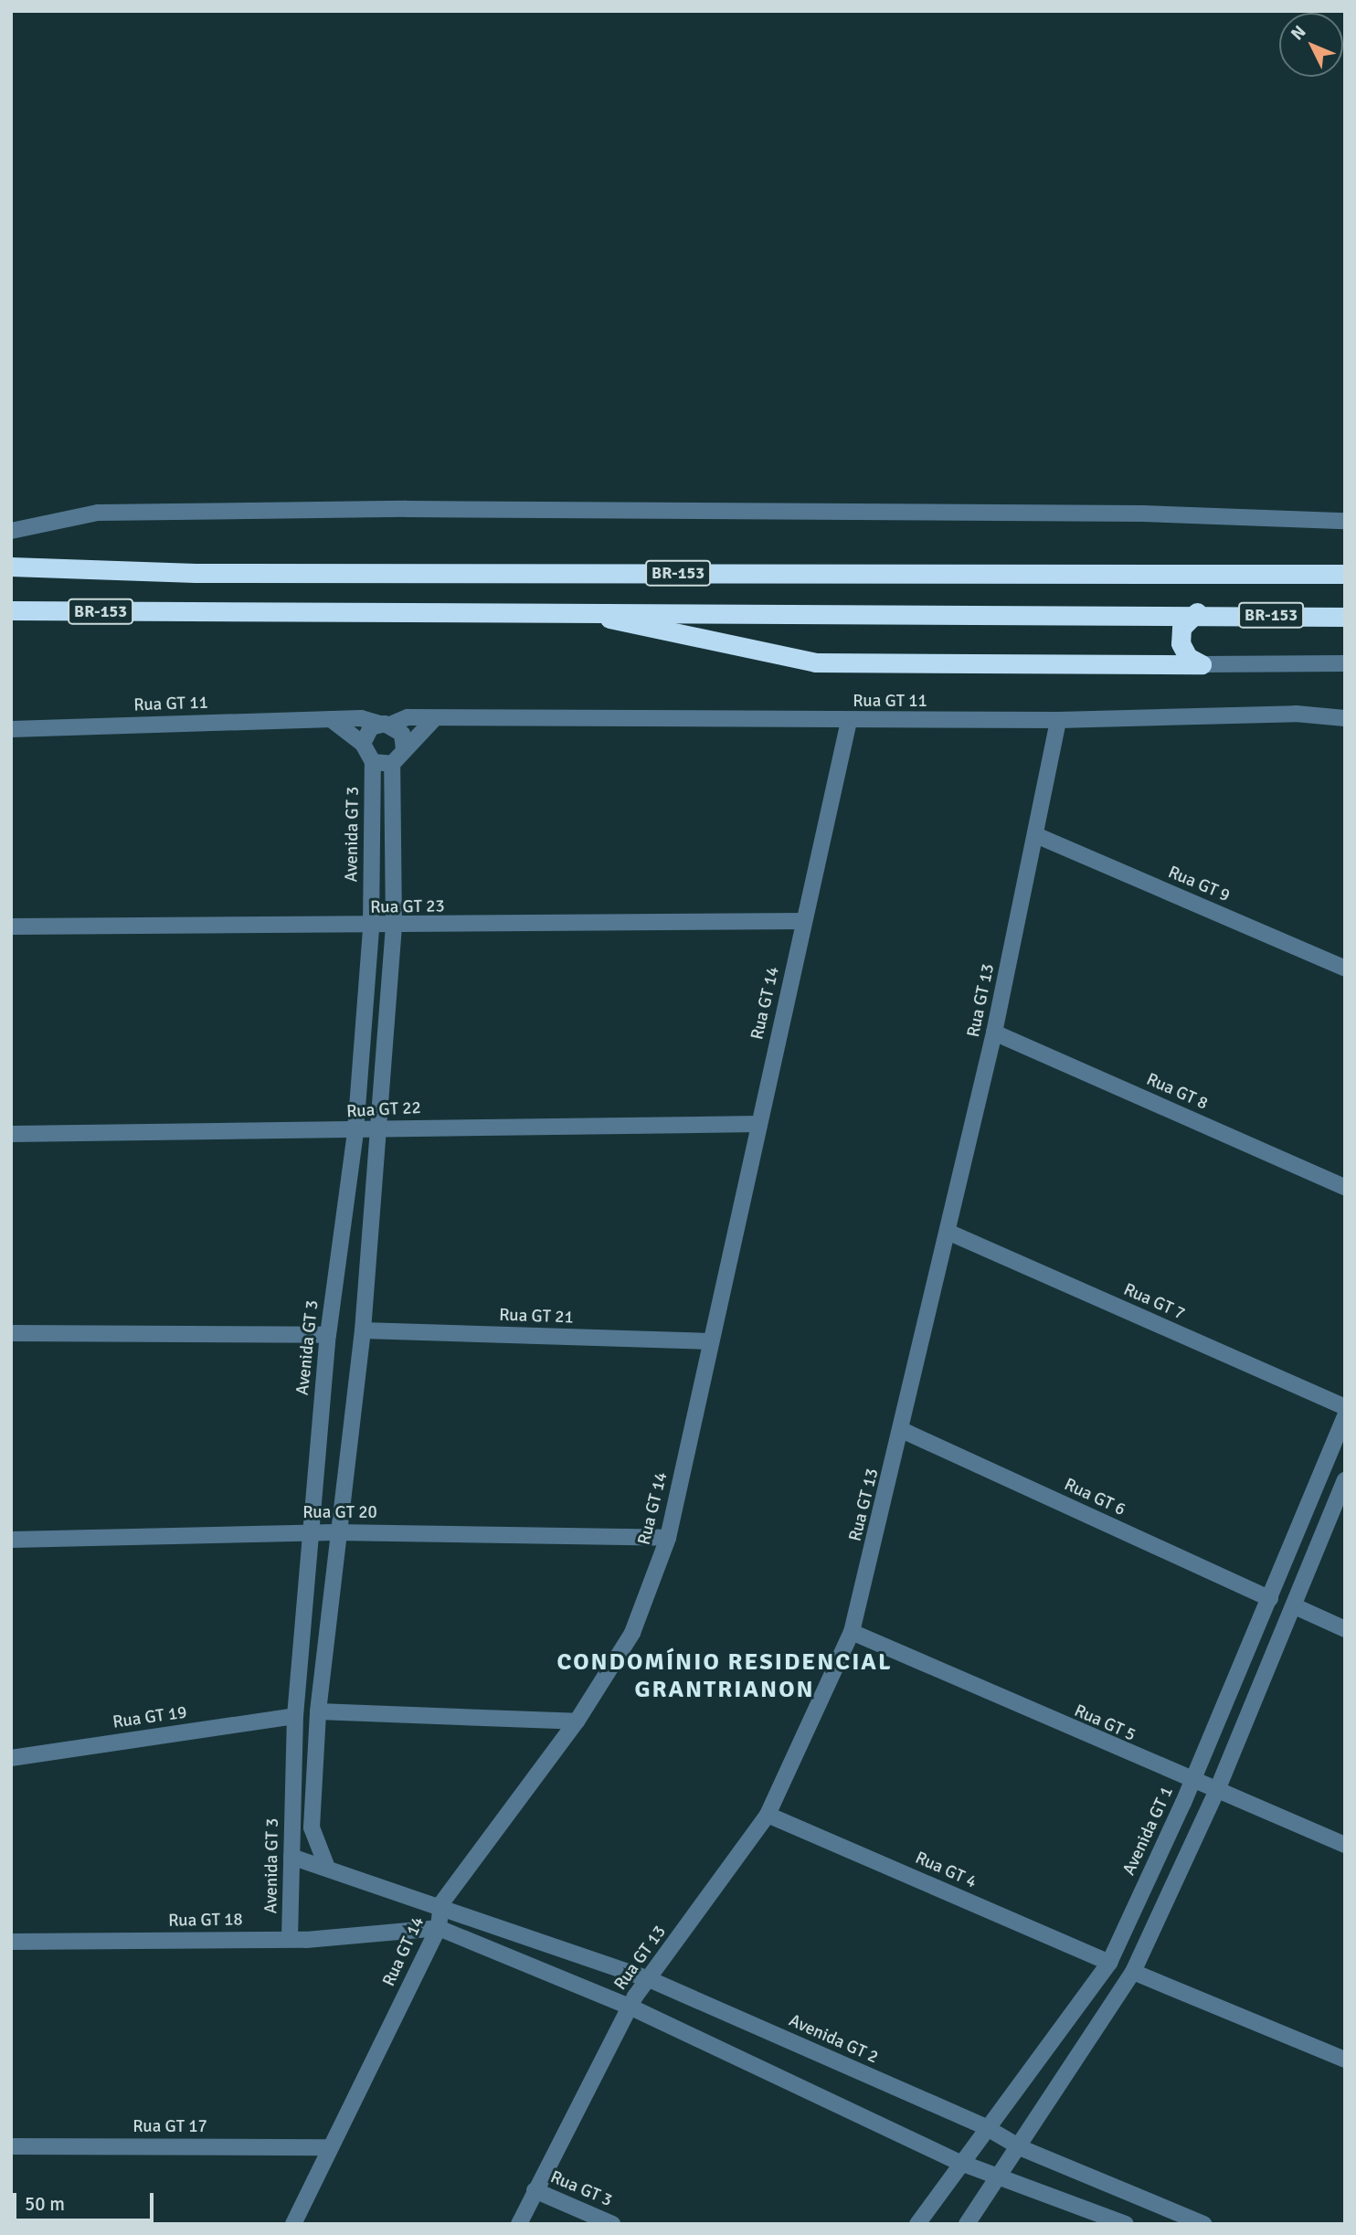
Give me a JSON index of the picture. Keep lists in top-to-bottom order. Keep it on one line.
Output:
{"streets":{"highway":["BR-153"],"street":["Rua GT 11","Avenida GT 3","Rua GT 9","Rua GT 23","Rua GT 13","Rua GT 14","Rua GT 8","Rua GT 22","Rua GT 7","Rua GT 21","Rua GT 6","Rua GT 20","Rua GT 19","Rua GT 5","Avenida GT 1","Rua GT 4","Rua GT 18","Avenida GT 2","Rua GT 17","Rua GT 3"]},"crossings":[["Rua GT 11","Avenida GT 3"],["Rua GT 11","Rua GT 13"],["Rua GT 11","Rua GT 14"],["Avenida GT 3","Rua GT 23"],["Avenida GT 3","Rua GT 22"],["Avenida GT 3","Rua GT 20"],["Avenida GT 3","Rua GT 19"],["Avenida GT 3","Rua GT 18"],["Avenida GT 3","Avenida GT 2"],["Rua GT 9","Rua GT 13"],["Rua GT 23","Rua GT 14"],["Rua GT 13","Rua GT 8"],["Rua GT 13","Rua GT 7"],["Rua GT 13","Rua GT 6"],["Rua GT 13","Rua GT 5"],["Rua GT 13","Rua GT 4"],["Rua GT 13","Avenida GT 2"],["Rua GT 13","Rua GT 3"],["Rua GT 14","Rua GT 22"],["Rua GT 14","Rua GT 21"],["Rua GT 14","Rua GT 20"],["Rua GT 14","Rua GT 18"],["Rua GT 14","Avenida GT 2"],["Rua GT 14","Rua GT 17"],["Rua GT 6","Avenida GT 1"],["Rua GT 5","Avenida GT 1"],["Avenida GT 1","Rua GT 4"],["Avenida GT 1","Avenida GT 2"]],"districts":["CONDOMÍNIO RESIDENCIAL GRANTRIANON"],"scale_bar":"50 m","north":"top left"}
